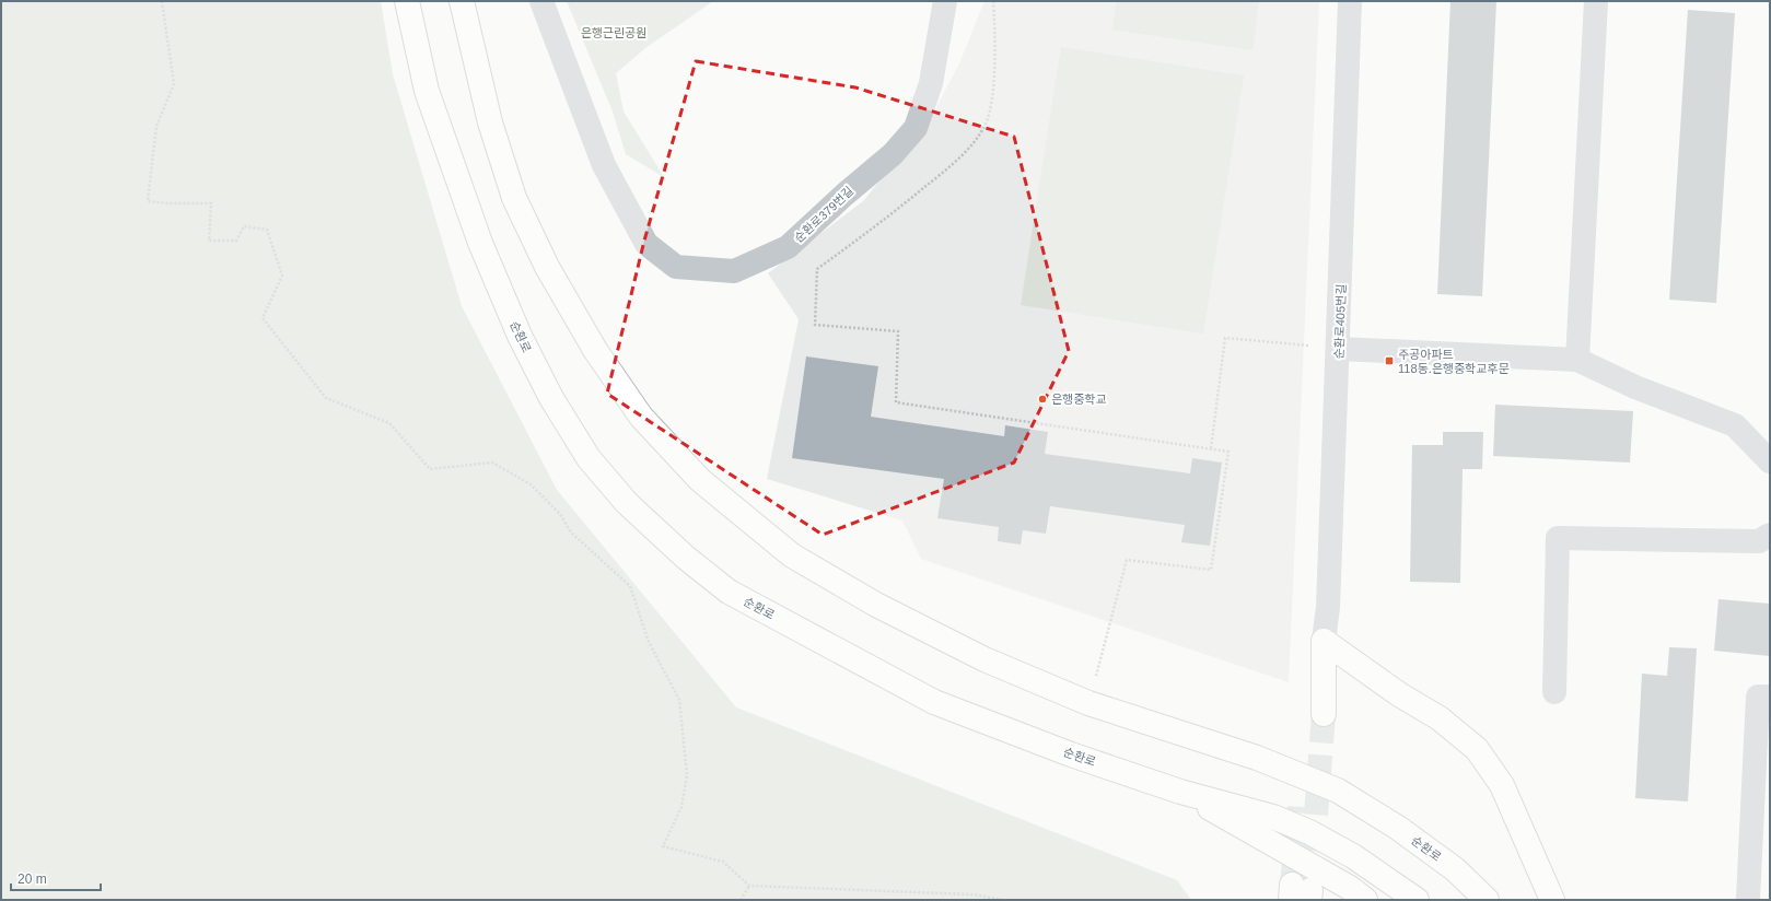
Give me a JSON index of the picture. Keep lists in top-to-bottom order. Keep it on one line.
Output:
{"streets":{"main road":["순환로"],"street":["순환로379번길","순환로405번길"]},"parks":["은행근린공원"],"places":{"transit":["주공아파트 118동.은행중학교후문"],"other":["은행중학교"]},"scale_bar":"20 m"}
